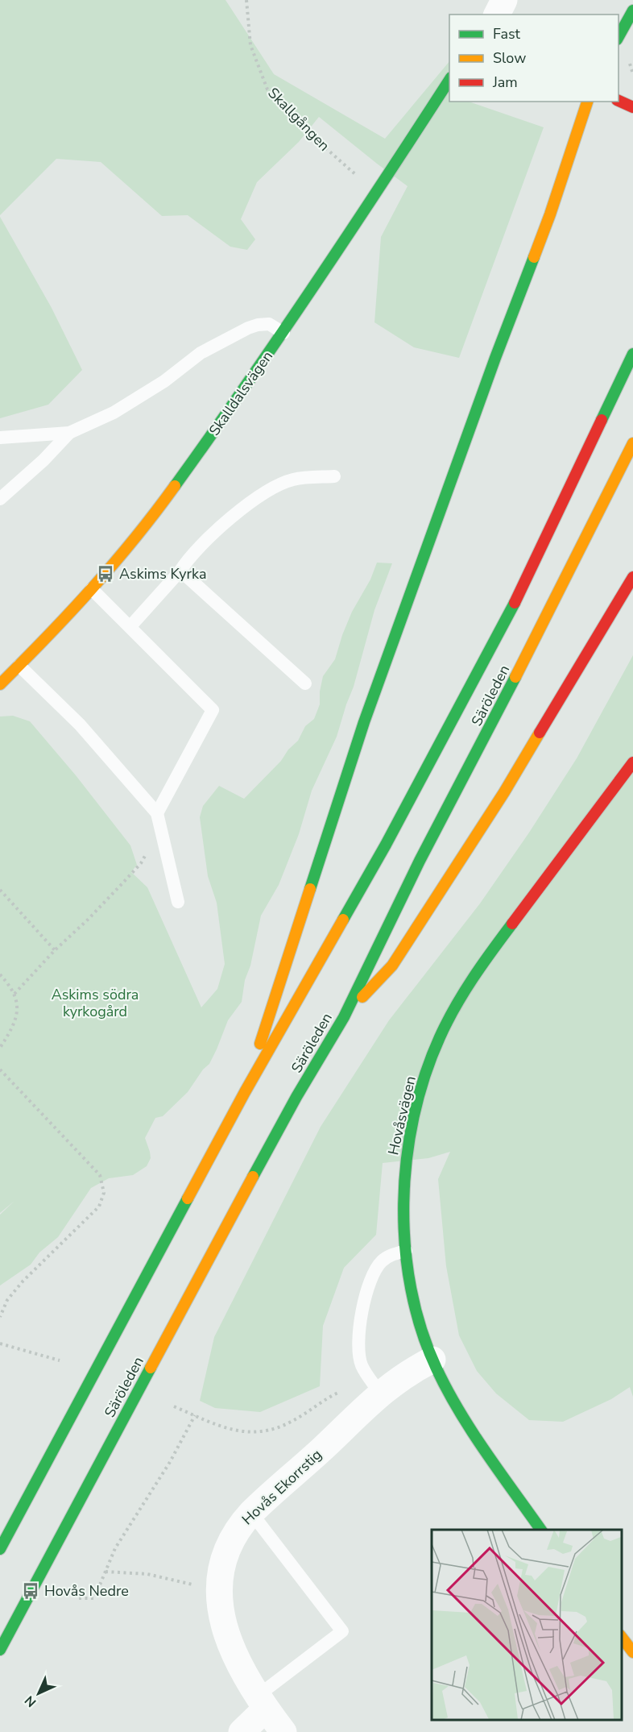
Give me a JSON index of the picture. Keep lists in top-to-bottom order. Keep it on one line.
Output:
{"streets":{"main road":["Skalldalsvägen","Säröleden","Hovåsvägen"],"street":["Hovås Ekorrstig"],"path":["Skallgången"]},"crossings":[["Skallgången","Skalldalsvägen"],["Hovåsvägen","Hovås Ekorrstig"]],"parks":["Askims södra kyrkogård"],"places":{"bus stop":["Askims Kyrka","Hovås Nedre"]},"legend":["Fast","Slow","Jam"],"north":"bottom left"}
